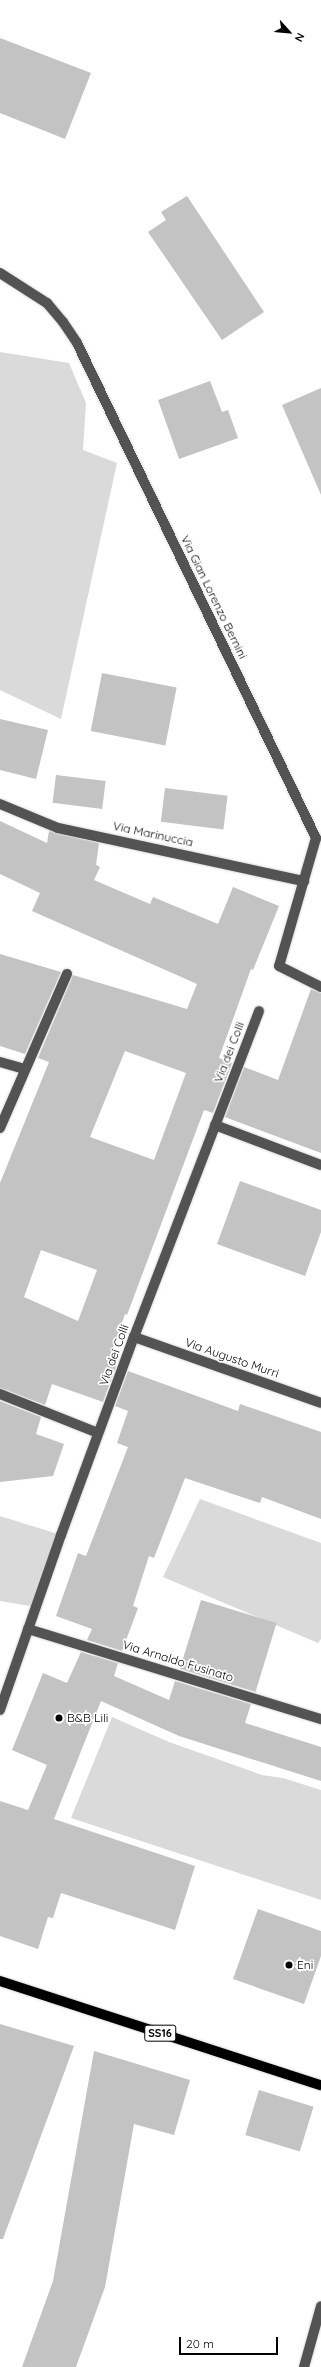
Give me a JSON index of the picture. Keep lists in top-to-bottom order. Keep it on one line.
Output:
{"streets":{"main road":["SS16"],"street":["Via Gian Lorenzo Bernini","Via Marinuccia","Via dei Colli","Via Augusto Murri","Via Arnaldo Fusinato"]},"crossings":[["Via Gian Lorenzo Bernini","Via Marinuccia"],["Via dei Colli","Via Augusto Murri"],["Via dei Colli","Via Arnaldo Fusinato"]],"places":["B&B Lili","Eni"],"scale_bar":"20 m","north":"bottom right"}
